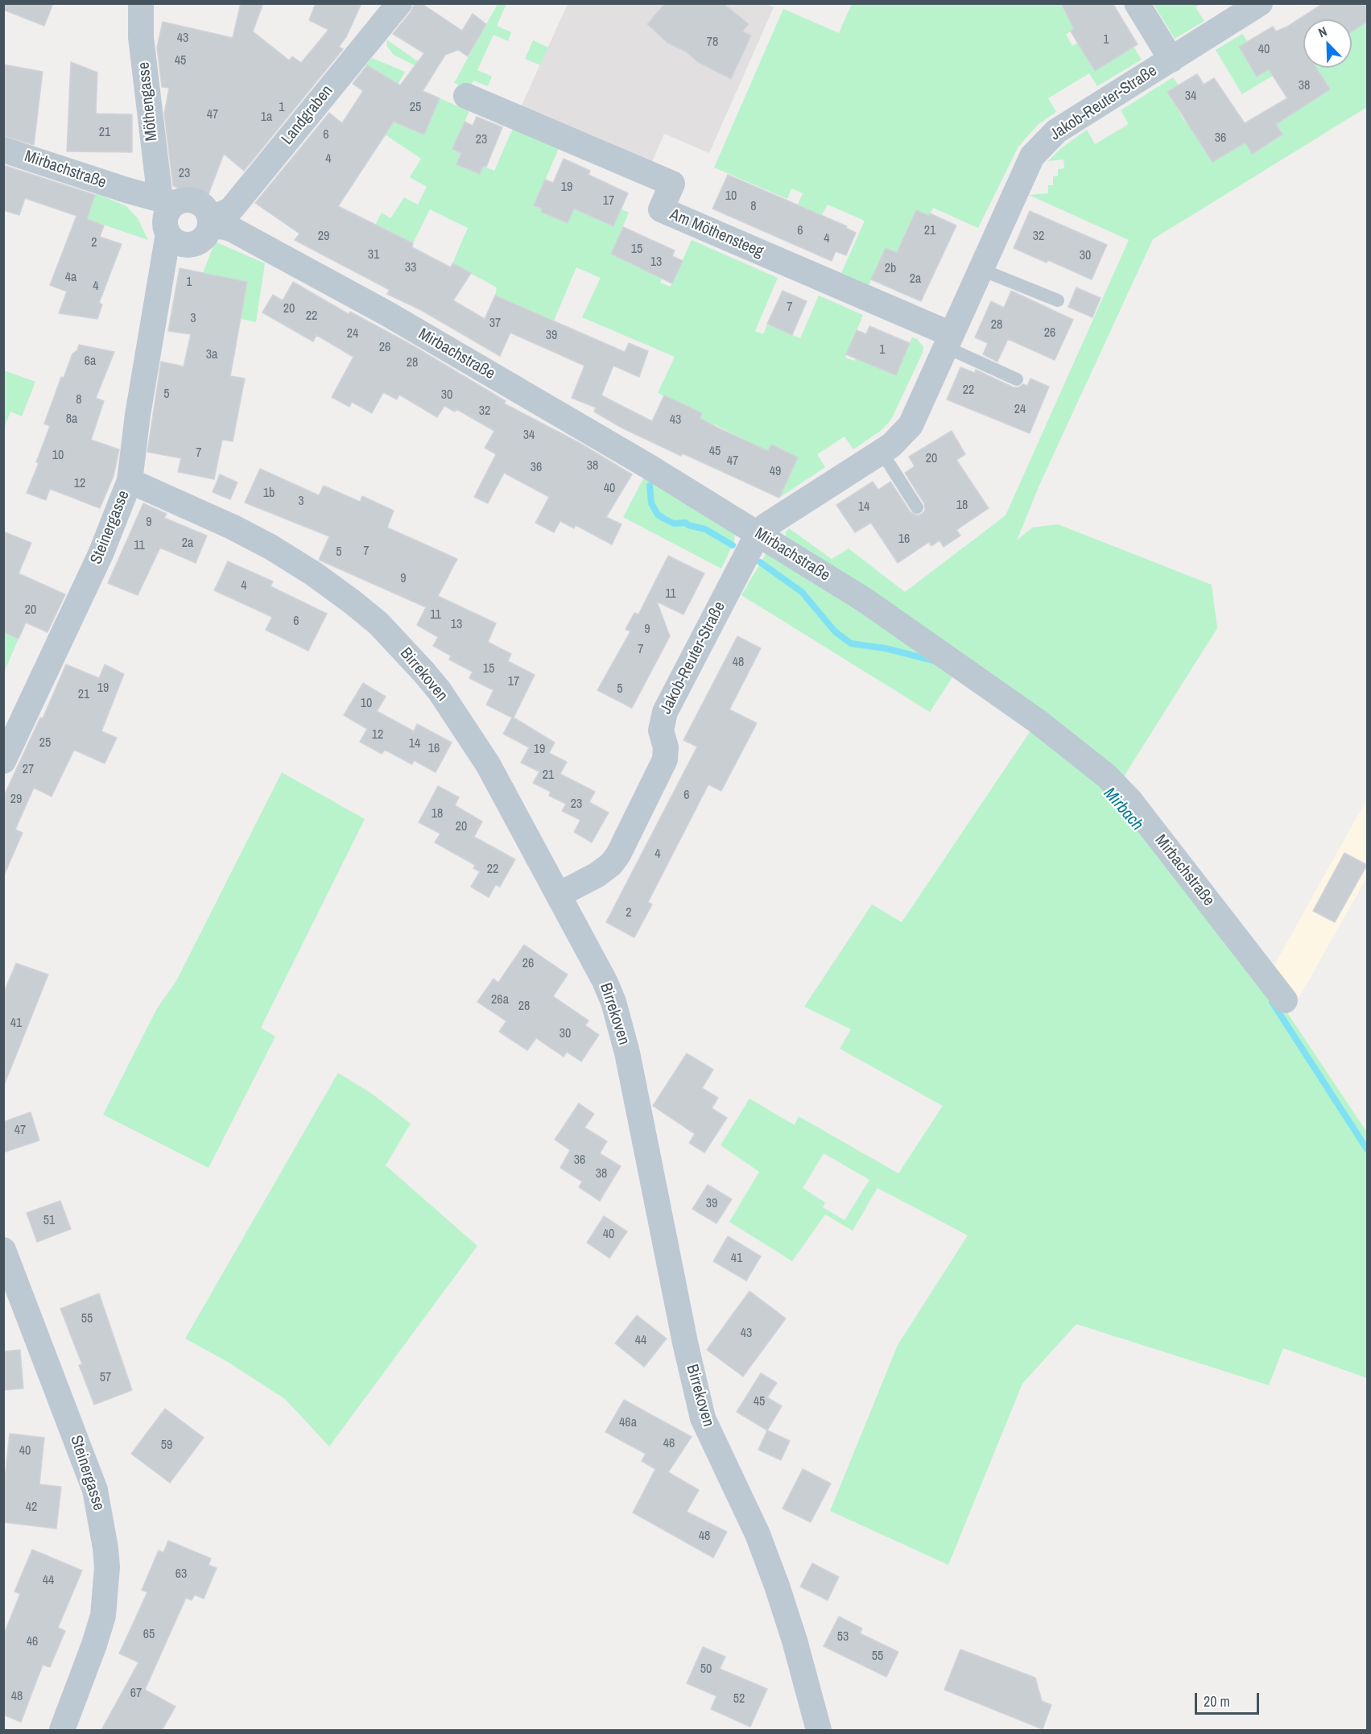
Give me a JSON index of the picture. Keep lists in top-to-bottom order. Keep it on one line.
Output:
{"streets":{"street":["Möthengasse","Jakob-Reuter-Straße","Landgraben","Mirbachstraße","Am Möthensteeg","Steinergasse","Birrekoven"]},"crossings":[["Möthengasse","Landgraben"],["Möthengasse","Mirbachstraße"],["Möthengasse","Steinergasse"],["Jakob-Reuter-Straße","Mirbachstraße"],["Jakob-Reuter-Straße","Am Möthensteeg"],["Jakob-Reuter-Straße","Birrekoven"],["Landgraben","Mirbachstraße"],["Landgraben","Steinergasse"],["Mirbachstraße","Steinergasse"],["Steinergasse","Birrekoven"]],"water":["Mirbach"],"house_numbers":["43","1","78","40","45","38","34","1","25","47","1a","21","6","36","23","4","23","19","10","17","8","6","21","29","32","4","2","15","31","30","13","33","2b","4a","2a","1","4","7","20","22","3","37","28","26","24","39","26","1","3a","6a","28","22","5","30","8","24","32","8a","43","34","45","7","10","20","47","38","36","49","12","40","1b","3","18","14","9","16","2a","11","7","5","9","4","11","20","11","6","13","9","7","48","15","17","19","5","21","10","12","25","14","16","19","27","21","6","29","23","18","20","4","22","2","26","26a","28","41","30","47","36","38","39","51","40","41","55","43","44","57","45","46a","46","59","40","42","48","63","44","65","53","46","55","50","67","48","52"],"scale_bar":"20 m","north":"top left"}
